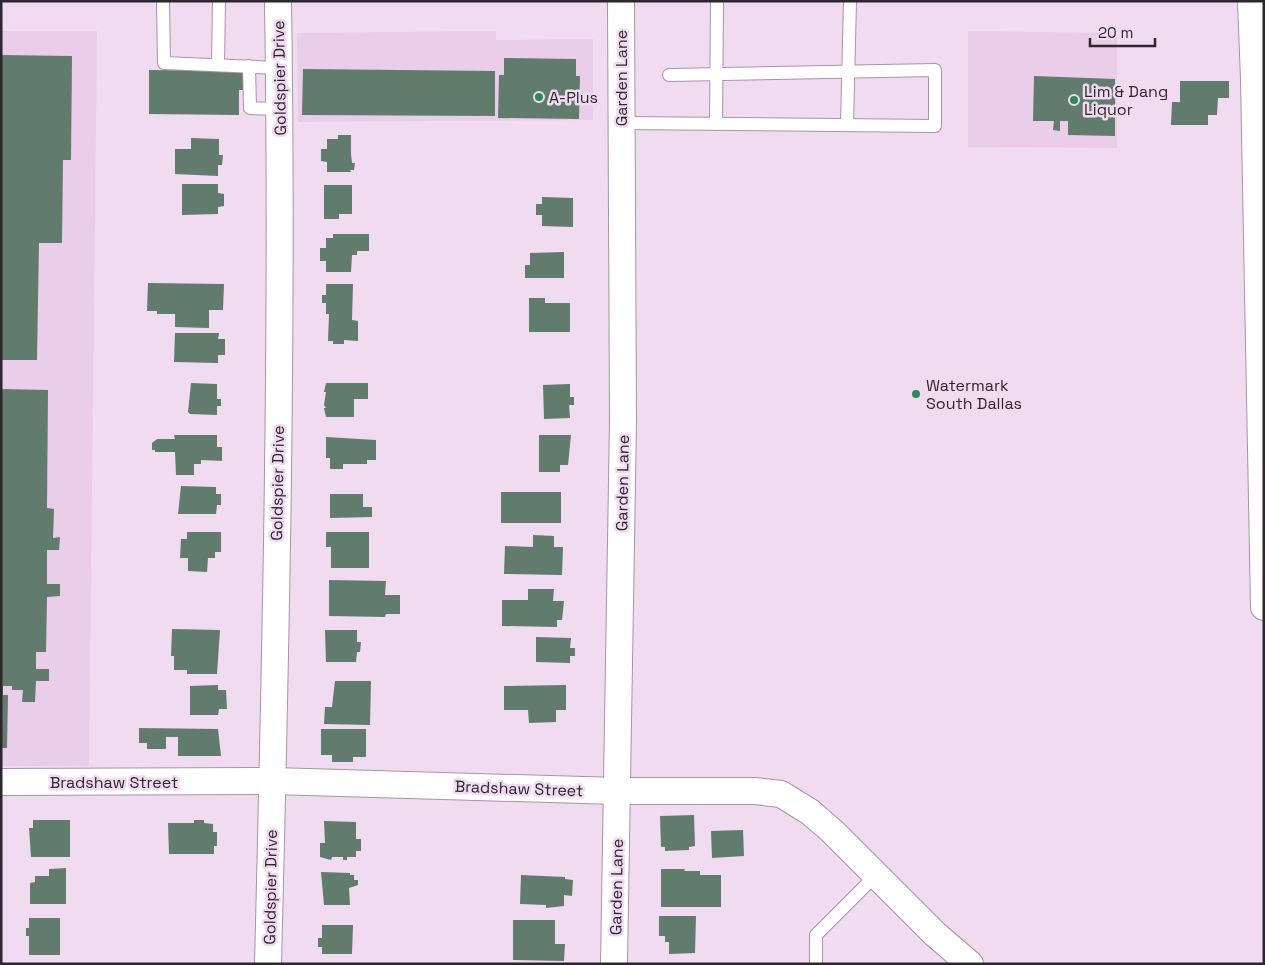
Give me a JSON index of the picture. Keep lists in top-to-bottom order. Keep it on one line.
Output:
{"streets":{"street":["Goldspier Drive","Garden Lane","Bradshaw Street"]},"crossings":[["Goldspier Drive","Bradshaw Street"],["Garden Lane","Bradshaw Street"]],"places":["A-Plus","Lim & Dang Liquor","Watermark South Dallas"],"scale_bar":"20 m"}
